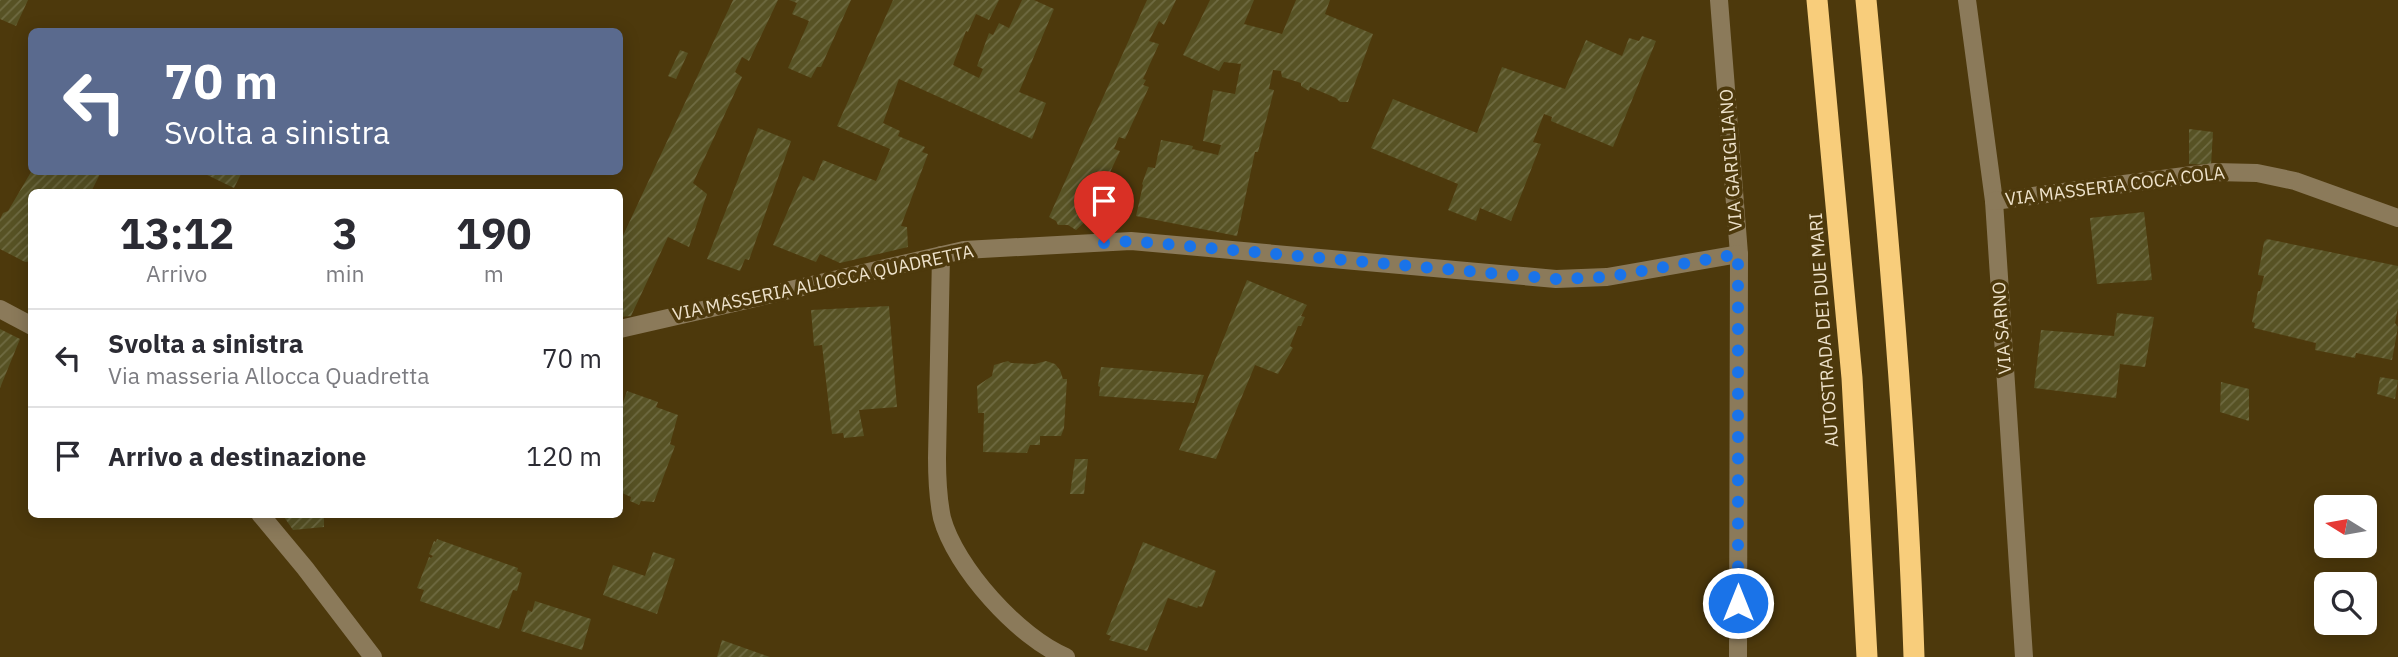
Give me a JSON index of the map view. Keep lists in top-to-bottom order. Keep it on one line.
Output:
{"streets":{"highway":["AUTOSTRADA DEI DUE MARI"],"street":["VIA GARIGLIANO","VIA MASSERIA COCA COLA","VIA MASSERIA ALLOCCA QUADRETTA","VIA SARNO"]},"crossings":[["VIA GARIGLIANO","VIA MASSERIA ALLOCCA QUADRETTA"],["VIA MASSERIA COCA COLA","VIA SARNO"]],"north":"left","page":{"turn":["70 m","Svolta a sinistra"],"eta":["13:12","Arrivo","3","min","190","m"],"list":[{"name":"Svolta a sinistra","note":"Via masseria Allocca Quadretta","value":"70 m"},{"name":"Arrivo a destinazione","value":"120 m"}]}}
